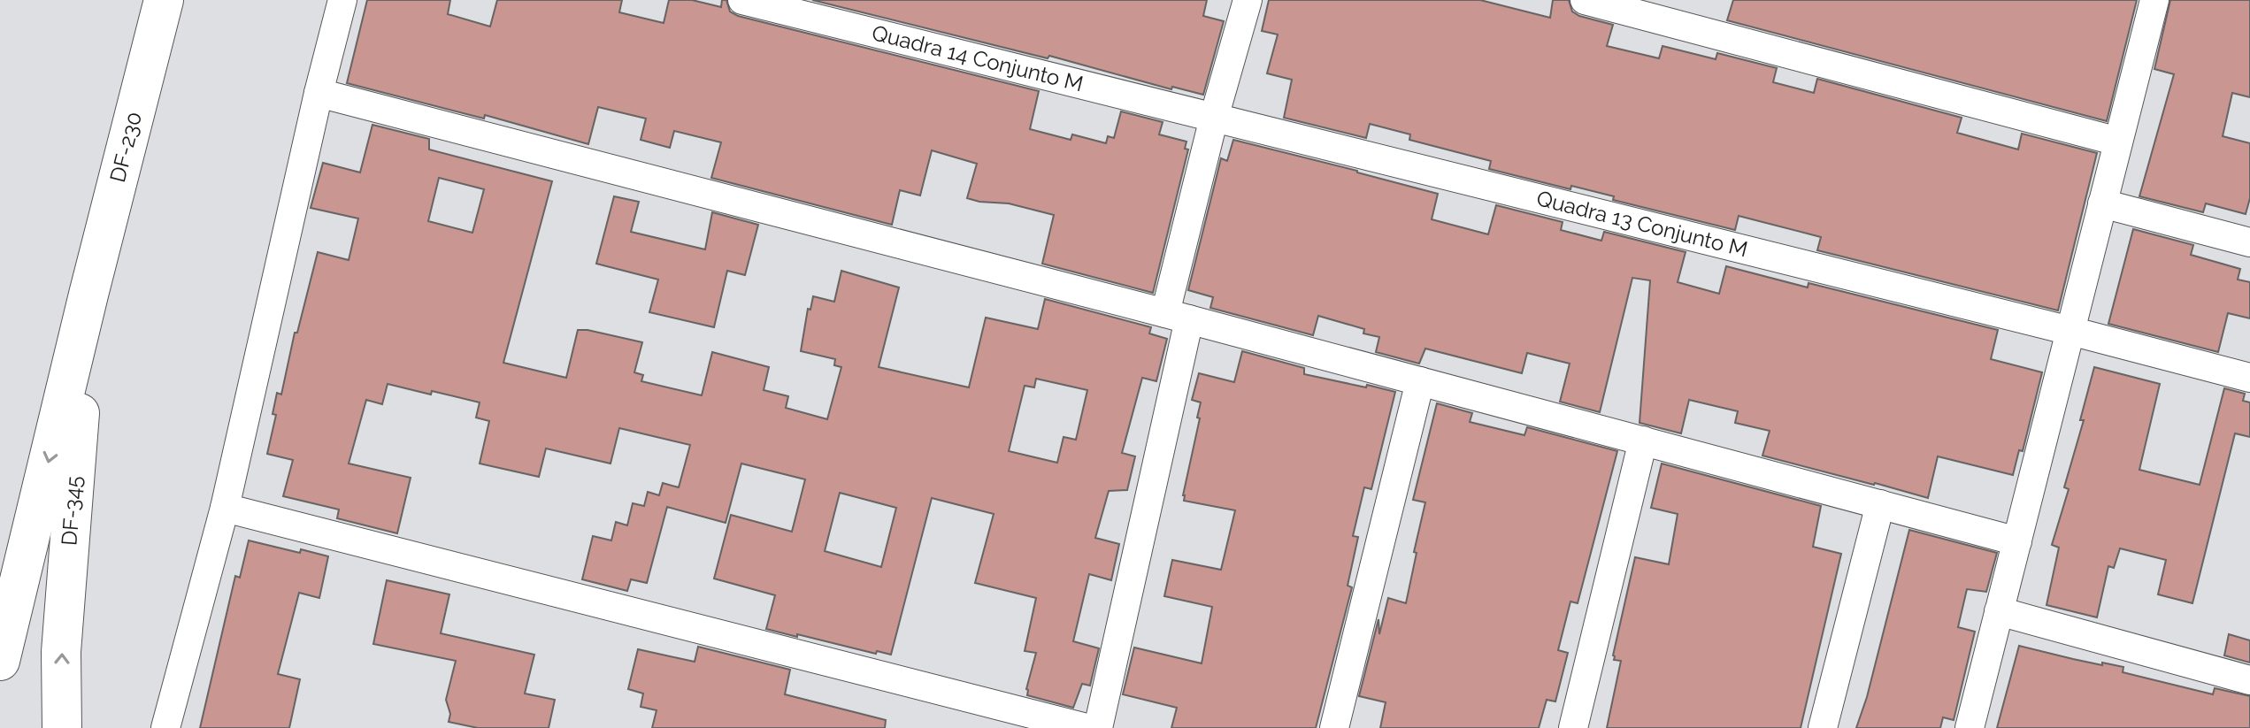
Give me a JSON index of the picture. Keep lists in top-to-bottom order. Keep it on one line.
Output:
{"streets":{"main road":["DF-230","DF-345"],"street":["Quadra 14 Conjunto M","Quadra 13 Conjunto M"]},"crossings":[["Quadra 14 Conjunto M","Quadra 13 Conjunto M"],["DF-230","DF-345"]]}
